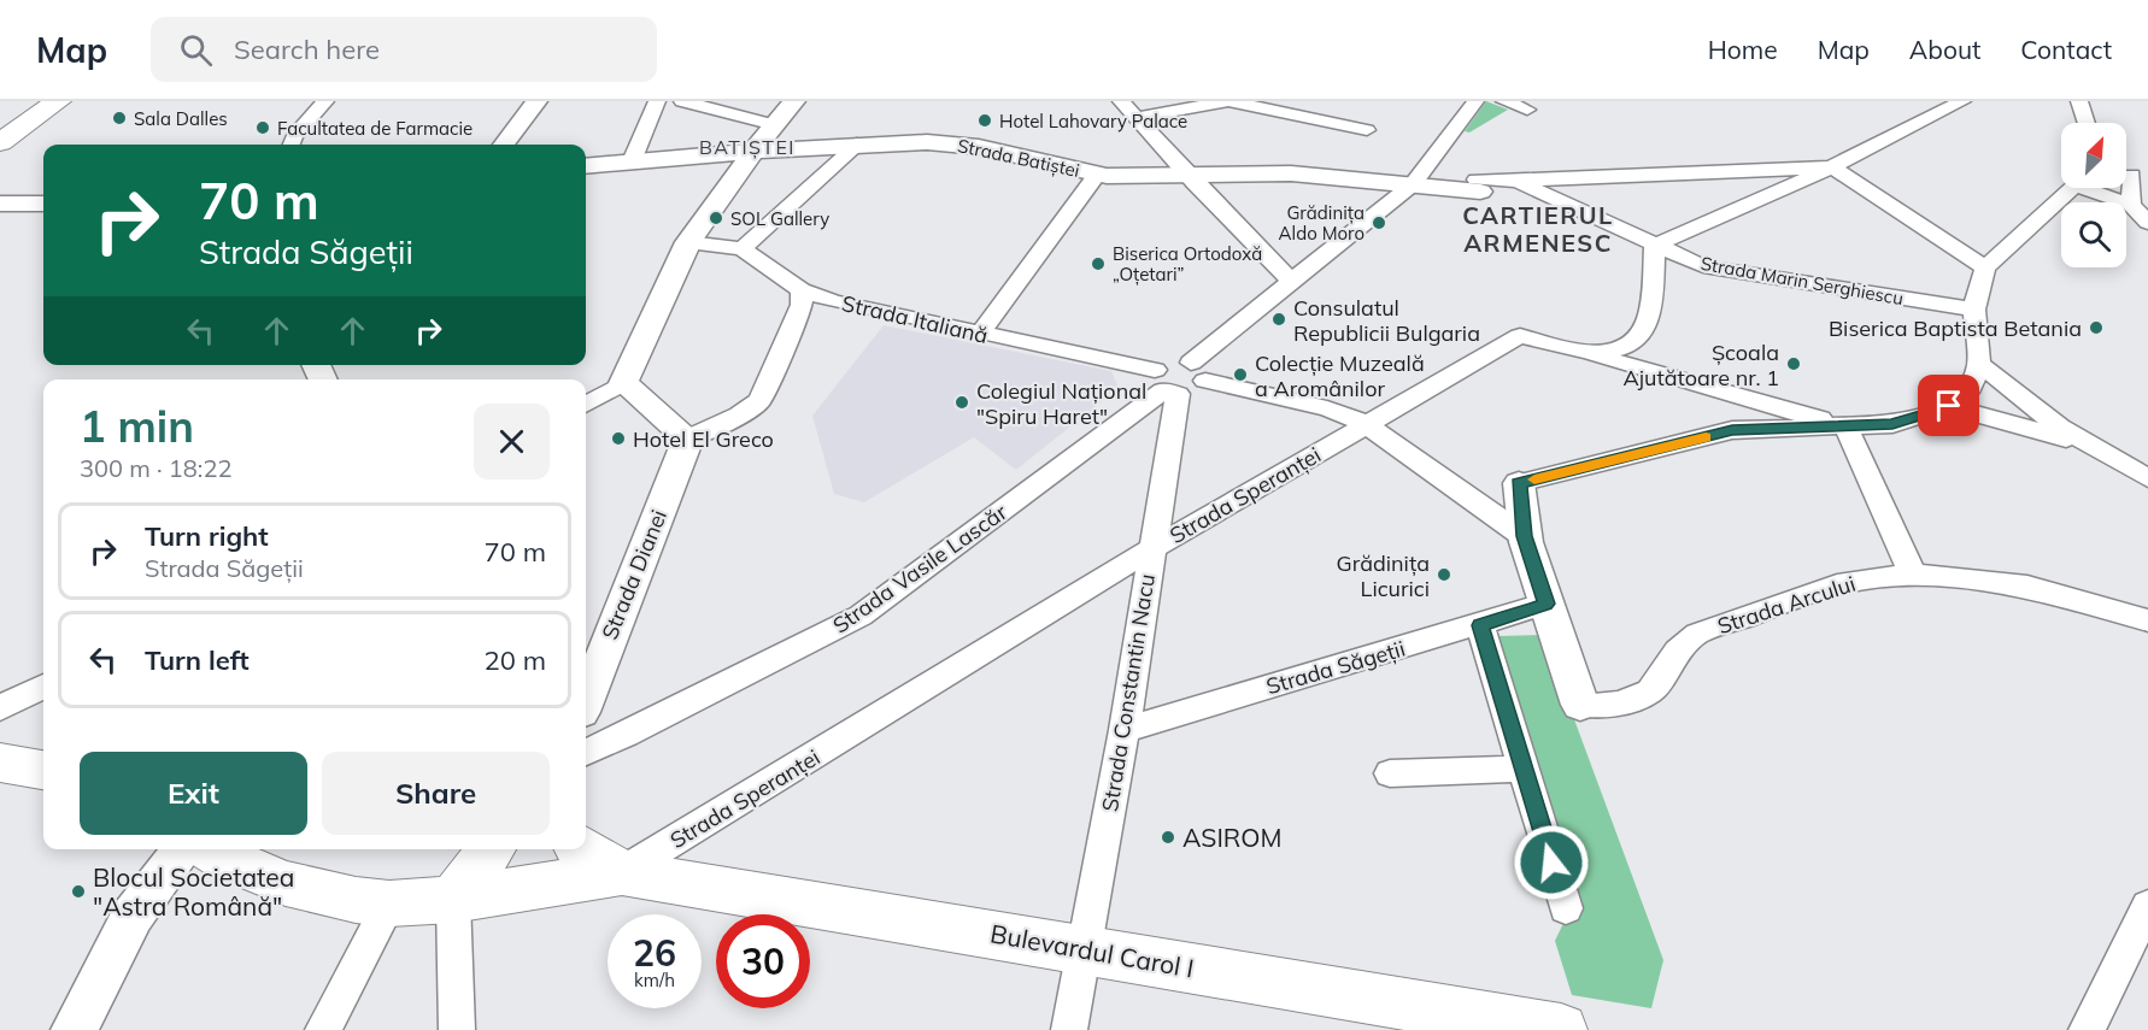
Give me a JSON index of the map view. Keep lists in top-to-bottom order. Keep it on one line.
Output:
{"streets":{"main road":["Bulevardul Carol I"],"street":["Strada Batiștei","Strada Marin Serghiescu","Strada Italiană","Strada Speranței","Strada Vasile Lascăr","Strada Dianei","Strada Arcului","Strada Săgeții","Strada Constantin Nacu"]},"crossings":[["Strada Marin Serghiescu","Strada Speranței"],["Strada Italiană","Strada Vasile Lascăr"],["Strada Italiană","Strada Constantin Nacu"],["Strada Speranței","Strada Constantin Nacu"],["Strada Speranței","Bulevardul Carol I"],["Strada Vasile Lascăr","Strada Constantin Nacu"],["Strada Săgeții","Strada Constantin Nacu"],["Strada Constantin Nacu","Bulevardul Carol I"]],"districts":["BATIȘTEI","CARTIERUL ARMENESC"],"places":["Sala Dalles","Hotel Lahovary Palace","Facultatea de Farmacie","SOL Gallery","Grădinița Aldo Moro","Biserica Ortodoxă „Oțetari”","Consulatul Republicii Bulgaria","Biserica Baptista Betania","Școala Ajutătoare nr. 1","Colecție Muzeală a Aromânilor","Colegiul Național \"Spiru Haret\"","Hotel El Greco","Grădinița Licurici","ASIROM","Blocul Societatea \"Astra Română\""],"north":"top right","page":{"header":"Map","search":"Search here","nav":["Home","Map","About","Contact"],"turn":["70 m","Strada Săgeții"],"heading":["1 min","300 m · 18:22"],"list":[{"name":"Turn right","note":"Strada Săgeții","value":"70 m"},{"name":"Turn left","value":"20 m"}],"buttons":["Exit","Share"],"speed":"26 km/h","limit":"30"}}
